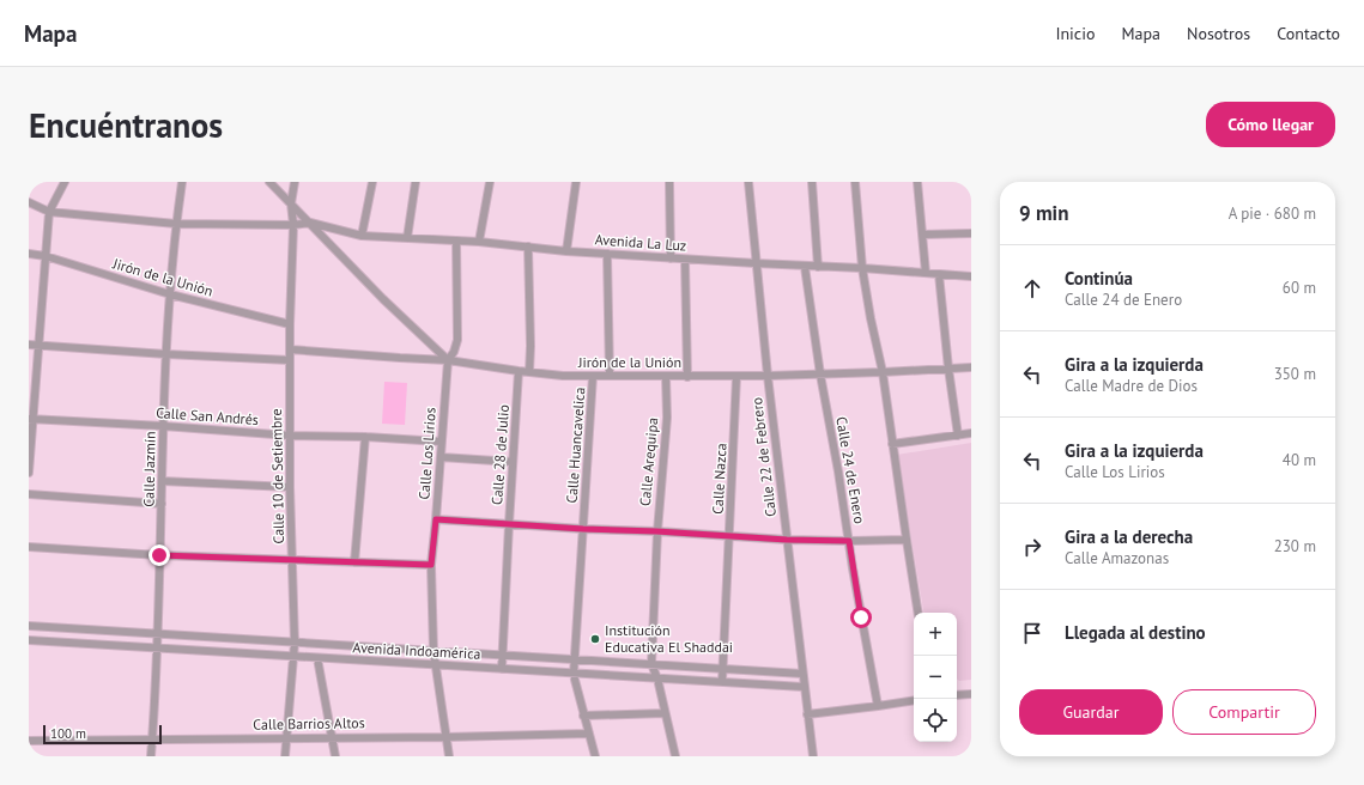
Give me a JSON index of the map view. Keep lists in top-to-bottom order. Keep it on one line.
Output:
{"streets":{"street":["Avenida La Luz","Jirón de la Unión","Calle San Andrés","Calle Huancavelica","Calle Los Lirios","Calle 28 de Julio","Calle 22 de Febrero","Calle Arequipa","Calle Jazmín","Calle 24 de Enero","Calle 10 de Setiembre","Calle Nazca","Avenida Indoamérica","Calle Barrios Altos"]},"crossings":[["Avenida La Luz","Calle Los Lirios"],["Avenida La Luz","Calle 22 de Febrero"],["Avenida La Luz","Calle 24 de Enero"],["Jirón de la Unión","Calle Huancavelica"],["Jirón de la Unión","Calle Los Lirios"],["Jirón de la Unión","Calle 28 de Julio"],["Jirón de la Unión","Calle 22 de Febrero"],["Jirón de la Unión","Calle Arequipa"],["Jirón de la Unión","Calle Jazmín"],["Jirón de la Unión","Calle 24 de Enero"],["Jirón de la Unión","Calle 10 de Setiembre"],["Jirón de la Unión","Calle Nazca"],["Calle San Andrés","Calle Los Lirios"],["Calle San Andrés","Calle Jazmín"],["Calle San Andrés","Calle 10 de Setiembre"],["Calle Huancavelica","Avenida Indoamérica"],["Calle Huancavelica","Calle Barrios Altos"],["Calle Los Lirios","Avenida Indoamérica"],["Calle Los Lirios","Calle Barrios Altos"],["Calle 28 de Julio","Avenida Indoamérica"],["Calle 22 de Febrero","Avenida Indoamérica"],["Calle Arequipa","Avenida Indoamérica"],["Calle Jazmín","Avenida Indoamérica"],["Calle Jazmín","Calle Barrios Altos"],["Calle 10 de Setiembre","Avenida Indoamérica"],["Calle 10 de Setiembre","Calle Barrios Altos"],["Calle Nazca","Avenida Indoamérica"]],"places":["Institución Educativa El Shaddai"],"scale_bar":"100 m","page":{"header":"Mapa","nav":["Inicio","Mapa","Nosotros","Contacto"],"buttons":["Cómo llegar",["Guardar","Compartir"]],"title":"Encuéntranos","heading":["9 min","A pie · 680 m"],"list":[["Continúa","Calle 24 de Enero","60 m"],["Gira a la izquierda","Calle Madre de Dios","350 m"],["Gira a la izquierda","Calle Los Lirios","40 m"],["Gira a la derecha","Calle Amazonas","230 m"],"Llegada al destino"],"map_buttons":["+","−"],"scale":"100 m"}}
